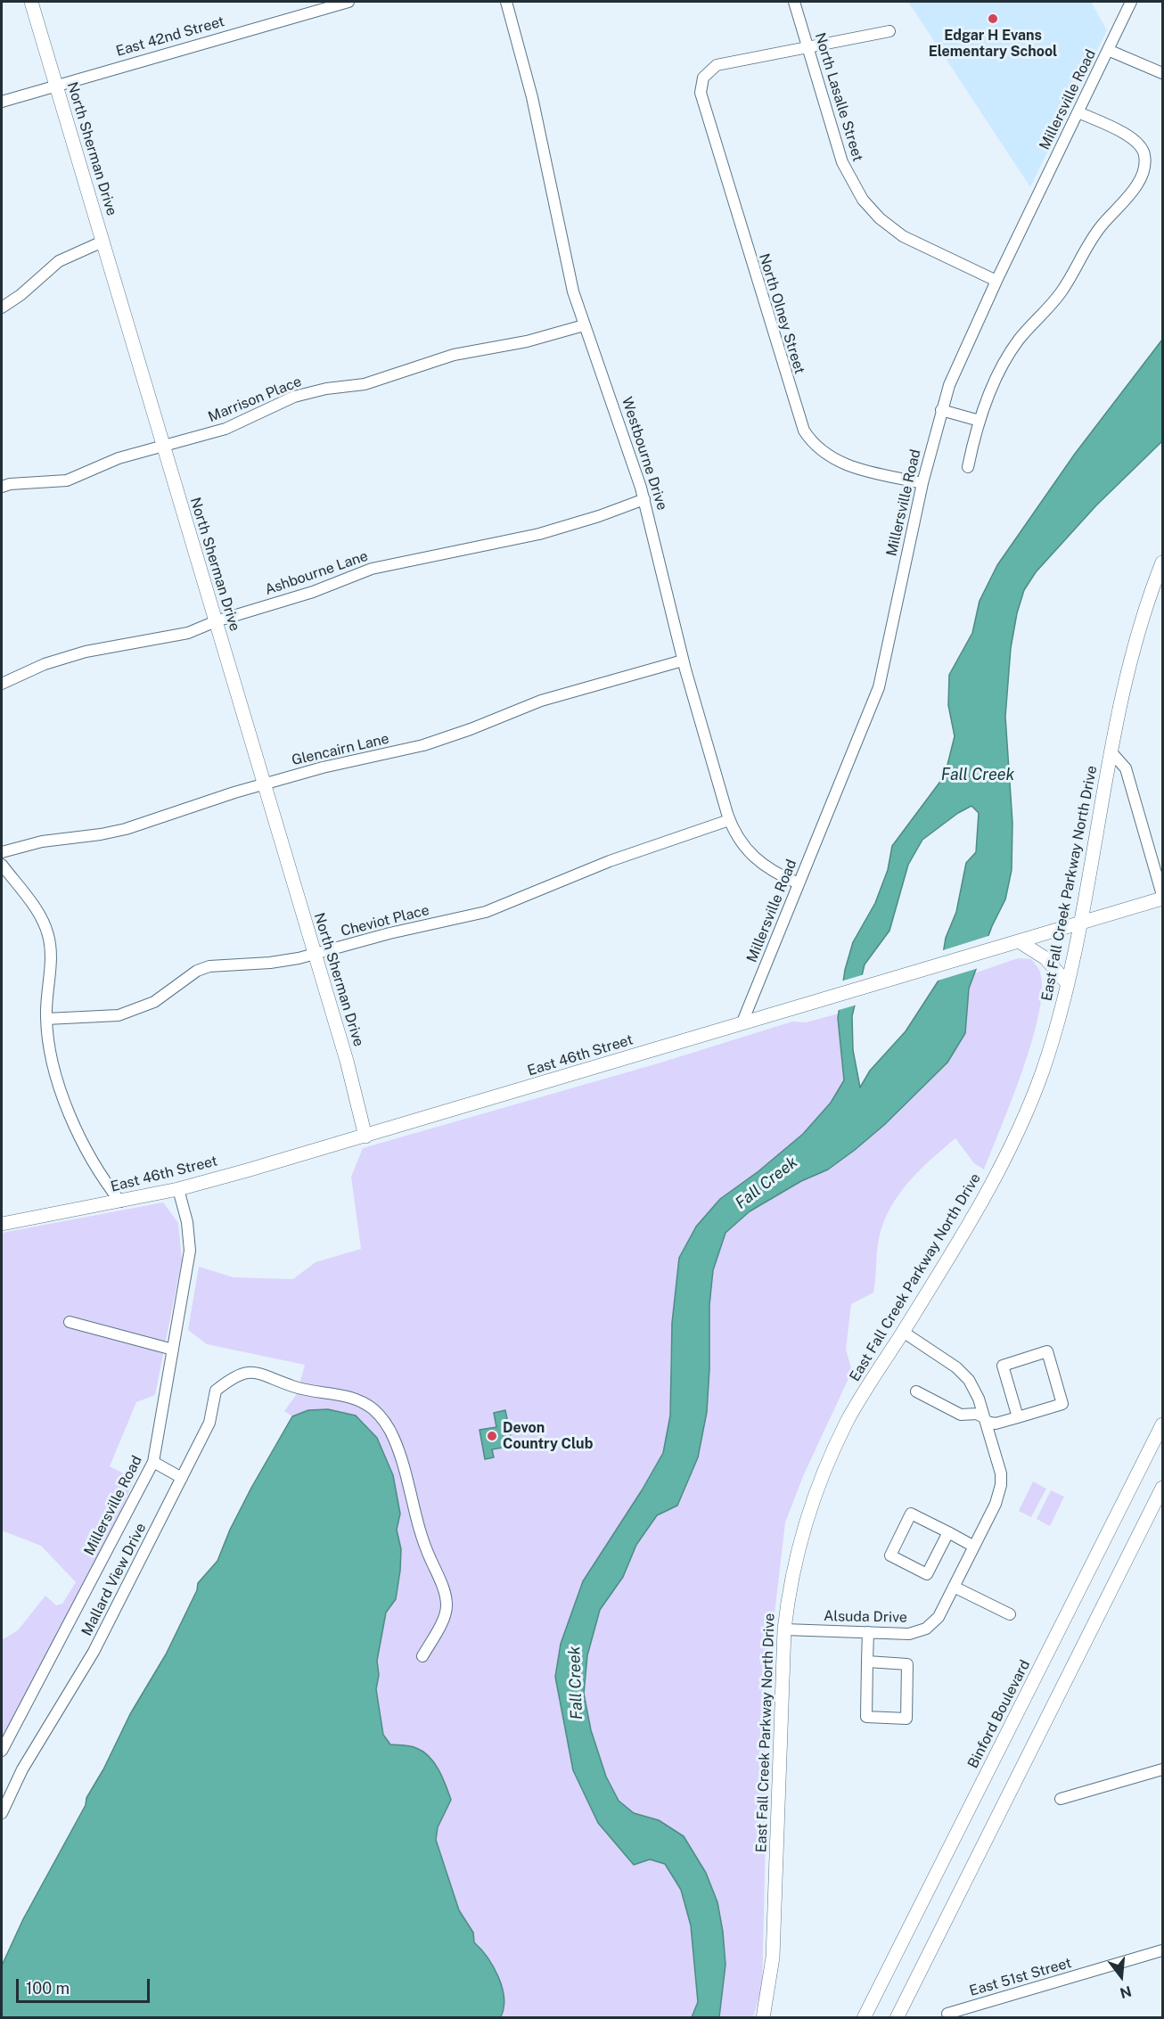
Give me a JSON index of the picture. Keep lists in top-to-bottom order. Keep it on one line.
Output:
{"streets":{"main road":["North Sherman Drive","East Fall Creek Parkway North Drive","East 46th Street","Binford Boulevard"],"street":["East 42nd Street","North Lasalle Street","Millersville Road","North Olney Street","Marrison Place","Westbourne Drive","Ashbourne Lane","Glencairn Lane","Cheviot Place","Mallard View Drive","Alsuda Drive","East 51st Street"]},"crossings":[["East 42nd Street","North Sherman Drive"],["North Lasalle Street","Millersville Road"],["North Lasalle Street","North Olney Street"],["Millersville Road","North Olney Street"],["Millersville Road","Westbourne Drive"],["Millersville Road","East 46th Street"],["North Sherman Drive","Marrison Place"],["North Sherman Drive","Ashbourne Lane"],["North Sherman Drive","Glencairn Lane"],["North Sherman Drive","Cheviot Place"],["North Sherman Drive","East 46th Street"],["Marrison Place","Westbourne Drive"],["Westbourne Drive","Ashbourne Lane"],["Westbourne Drive","Glencairn Lane"],["Westbourne Drive","Cheviot Place"],["East Fall Creek Parkway North Drive","East 46th Street"],["East Fall Creek Parkway North Drive","Alsuda Drive"]],"water":["Fall Creek"],"places":["Edgar H Evans Elementary School","Devon Country Club"],"scale_bar":"100 m","north":"bottom"}
